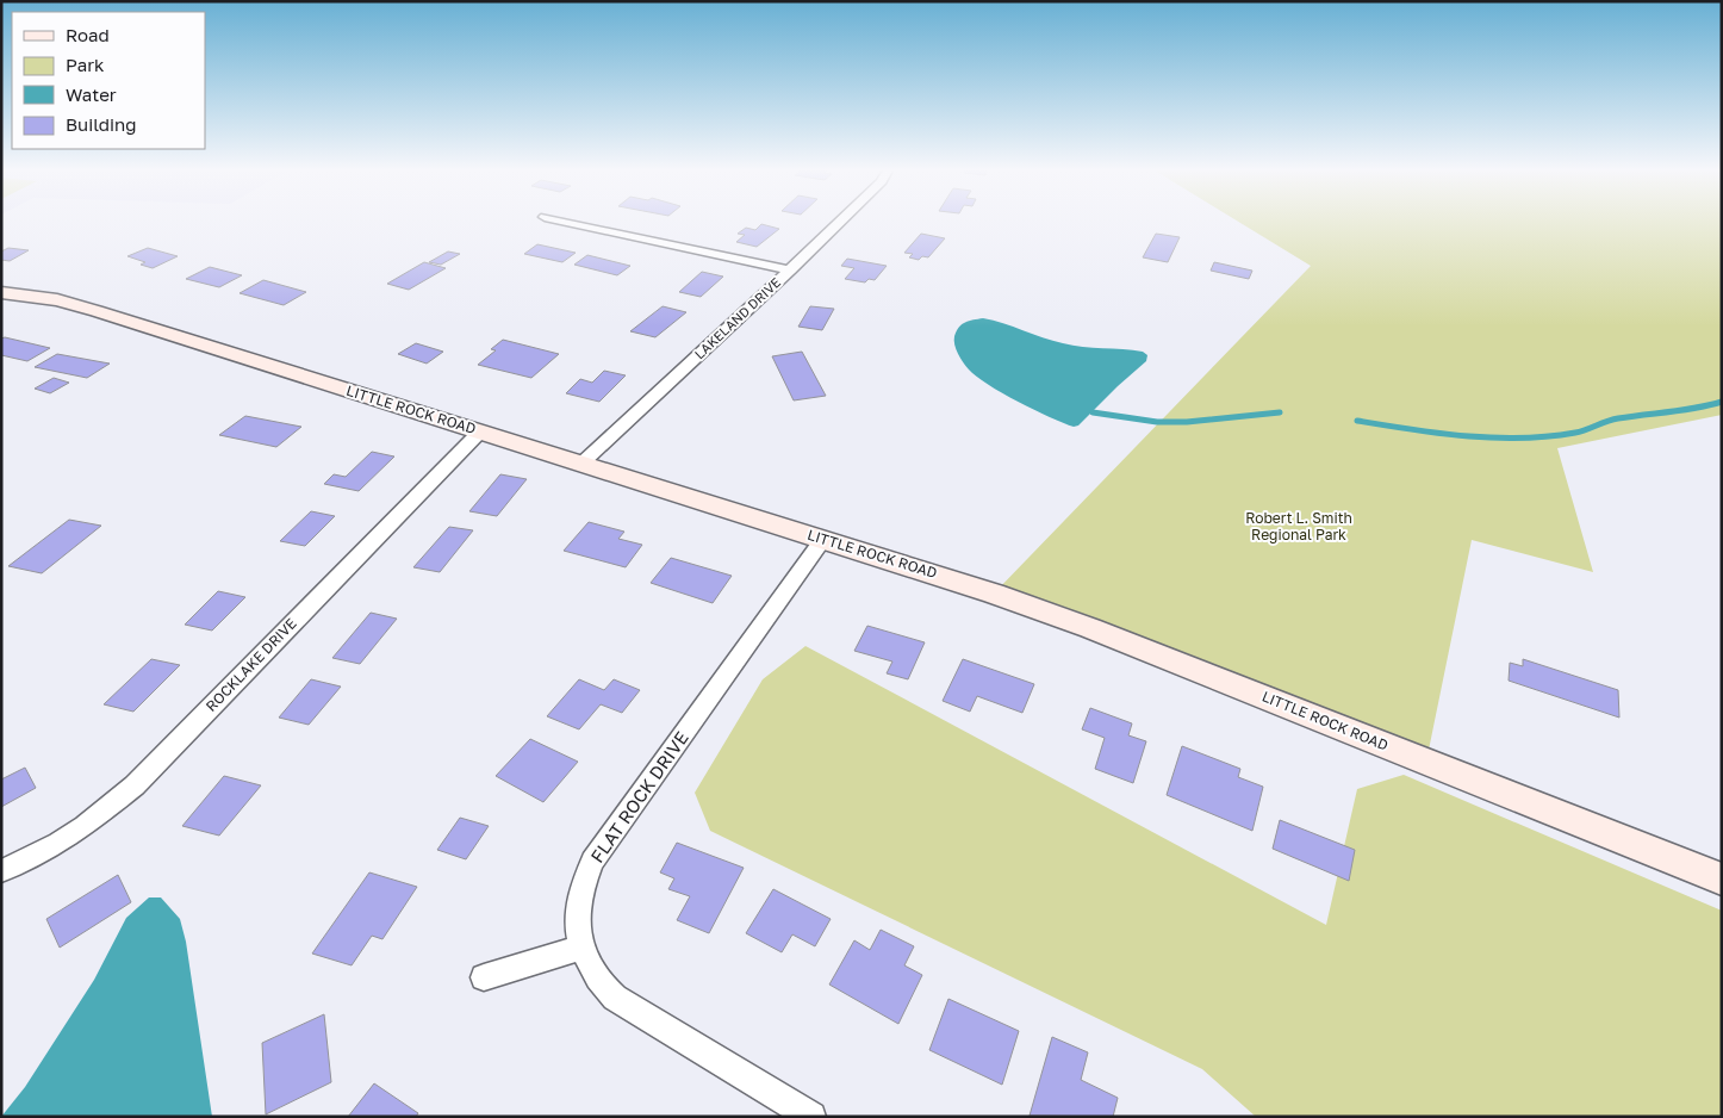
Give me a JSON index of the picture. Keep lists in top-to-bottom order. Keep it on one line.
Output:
{"streets":{"main road":["LITTLE ROCK ROAD"],"street":["LAKELAND DRIVE","ROCKLAKE DRIVE","FLAT ROCK DRIVE"]},"crossings":[["LAKELAND DRIVE","LITTLE ROCK ROAD"],["LITTLE ROCK ROAD","ROCKLAKE DRIVE"],["LITTLE ROCK ROAD","FLAT ROCK DRIVE"]],"parks":["Robert L. Smith Regional Park"],"legend":["Road","Park","Water","Building"]}
